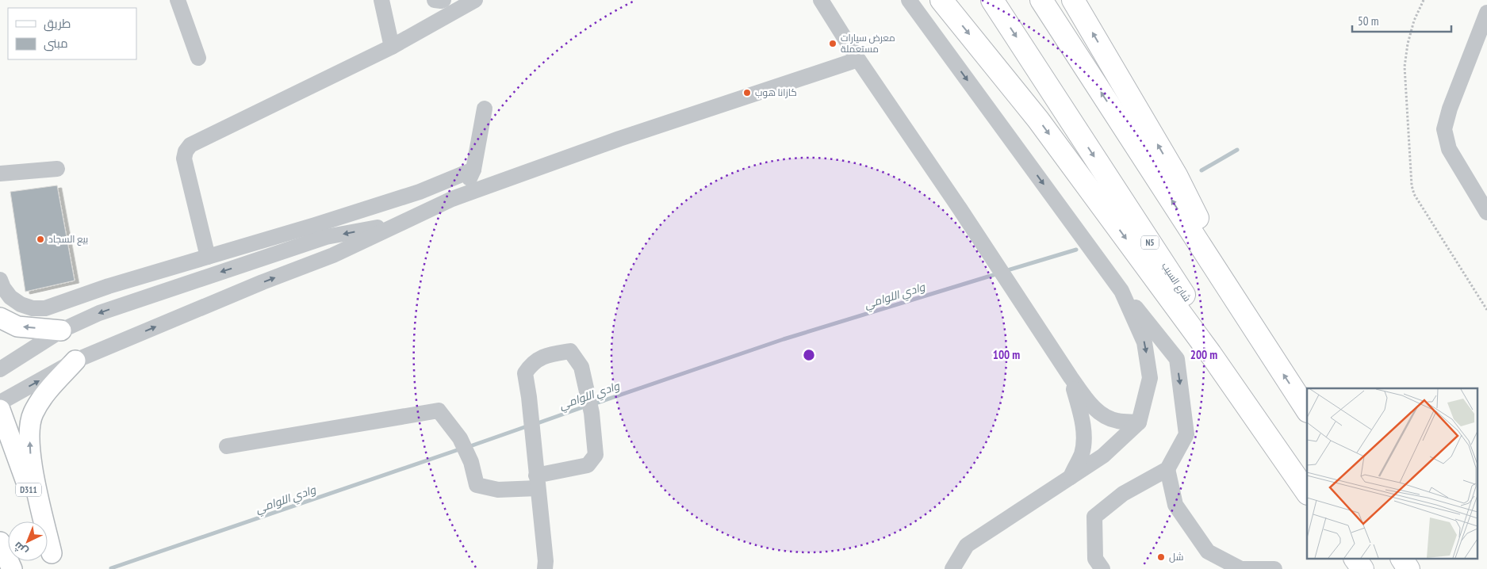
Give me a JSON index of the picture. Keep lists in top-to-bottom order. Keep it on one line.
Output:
{"streets":{"highway":["N5","شارع السيب"],"main road":["D311"]},"water":["وادي اللوامي"],"places":["معرض سيارات مستعملة","كازانا هوب","بيع السجاد","شل"],"legend":["طريق","مبنى"],"scale_bar":"50 m","north":"bottom left","rings":["100 m","200 m"]}
